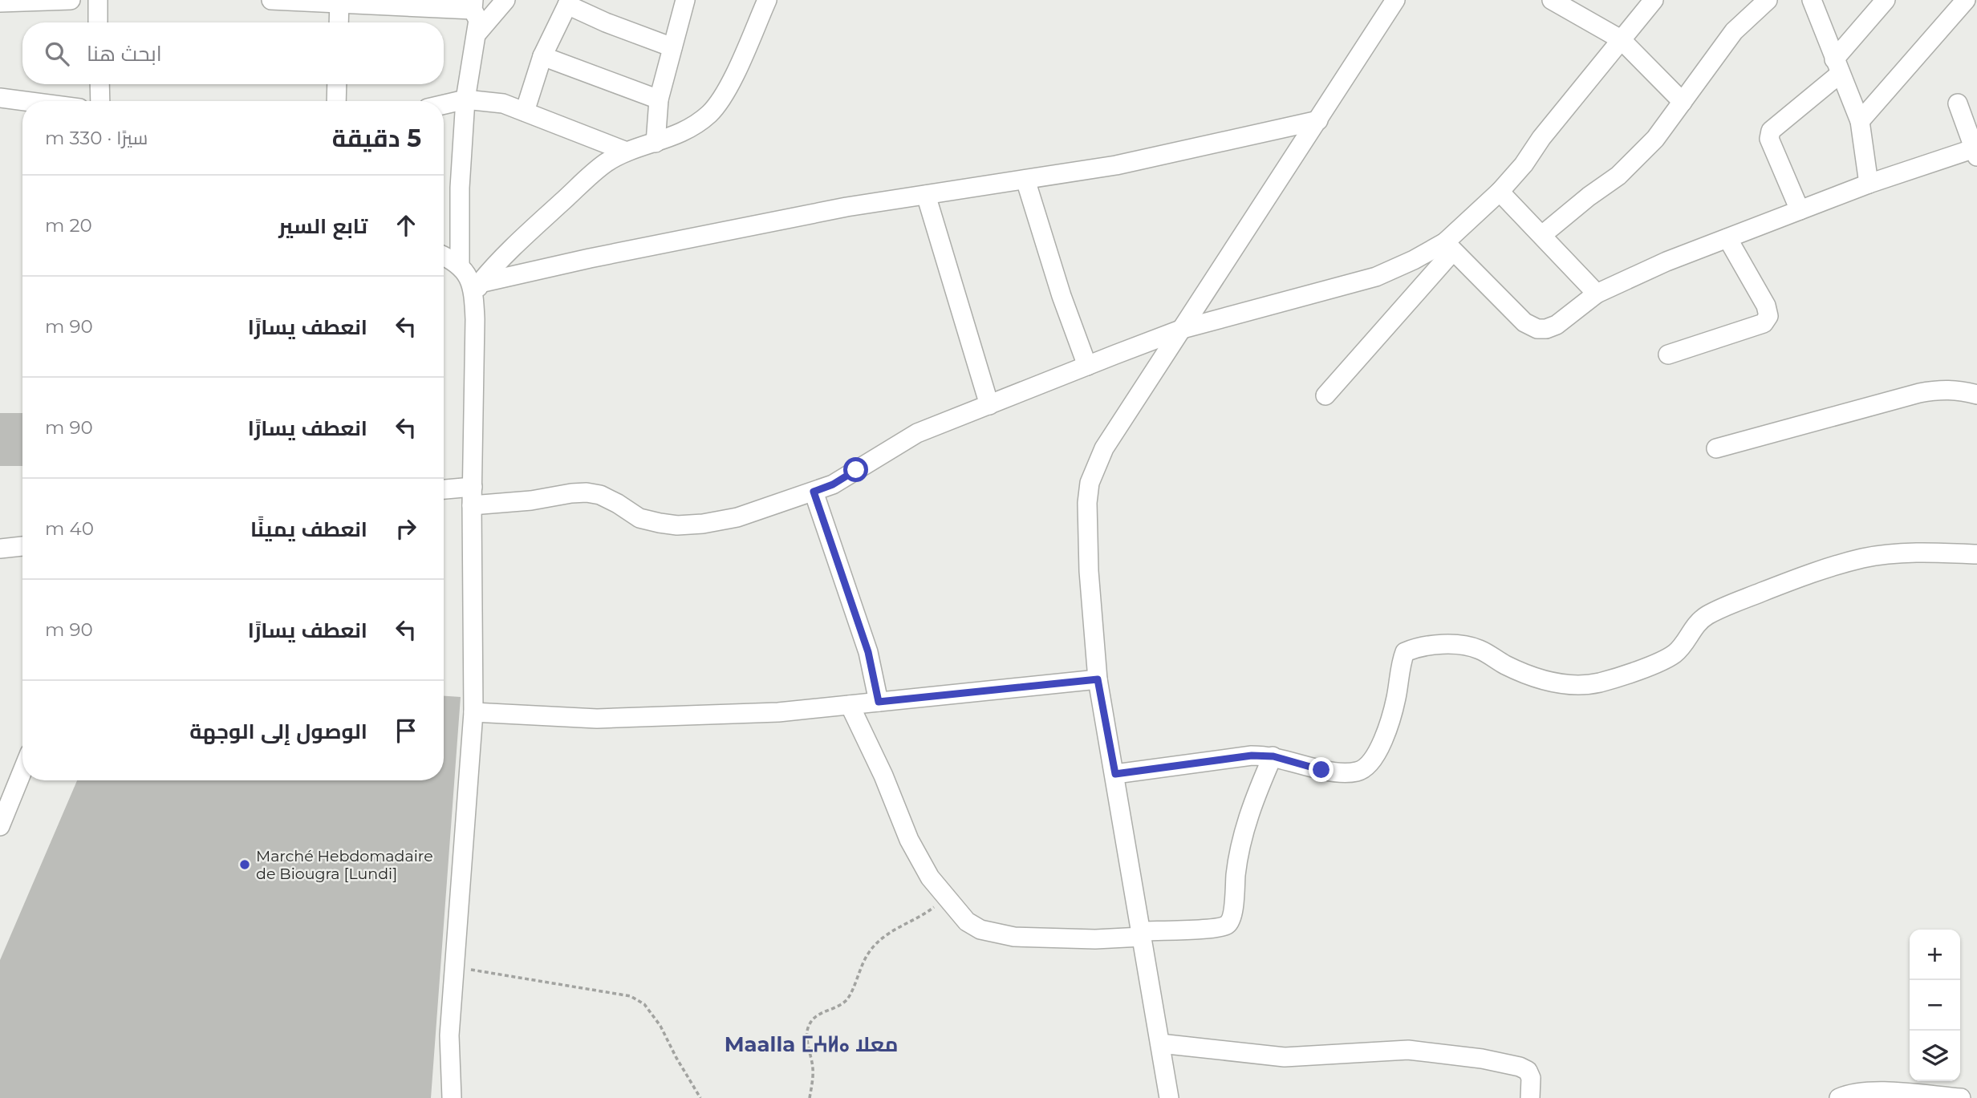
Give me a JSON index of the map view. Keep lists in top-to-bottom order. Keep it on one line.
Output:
{"districts":["Maalla ⵎⵄⵍⴰ معلا"],"places":["Marché Hebdomadaire de Biougra [Lundi]"],"page":{"search":"ابحث هنا","heading":["5 دقيقة","سيرًا · 330 m"],"list":[["تابع السير","20 m"],["انعطف يسارًا","90 m"],["انعطف يسارًا","90 m"],["انعطف يمينًا","40 m"],["انعطف يسارًا","90 m"],"الوصول إلى الوجهة"],"map_buttons":["+","−"]}}
